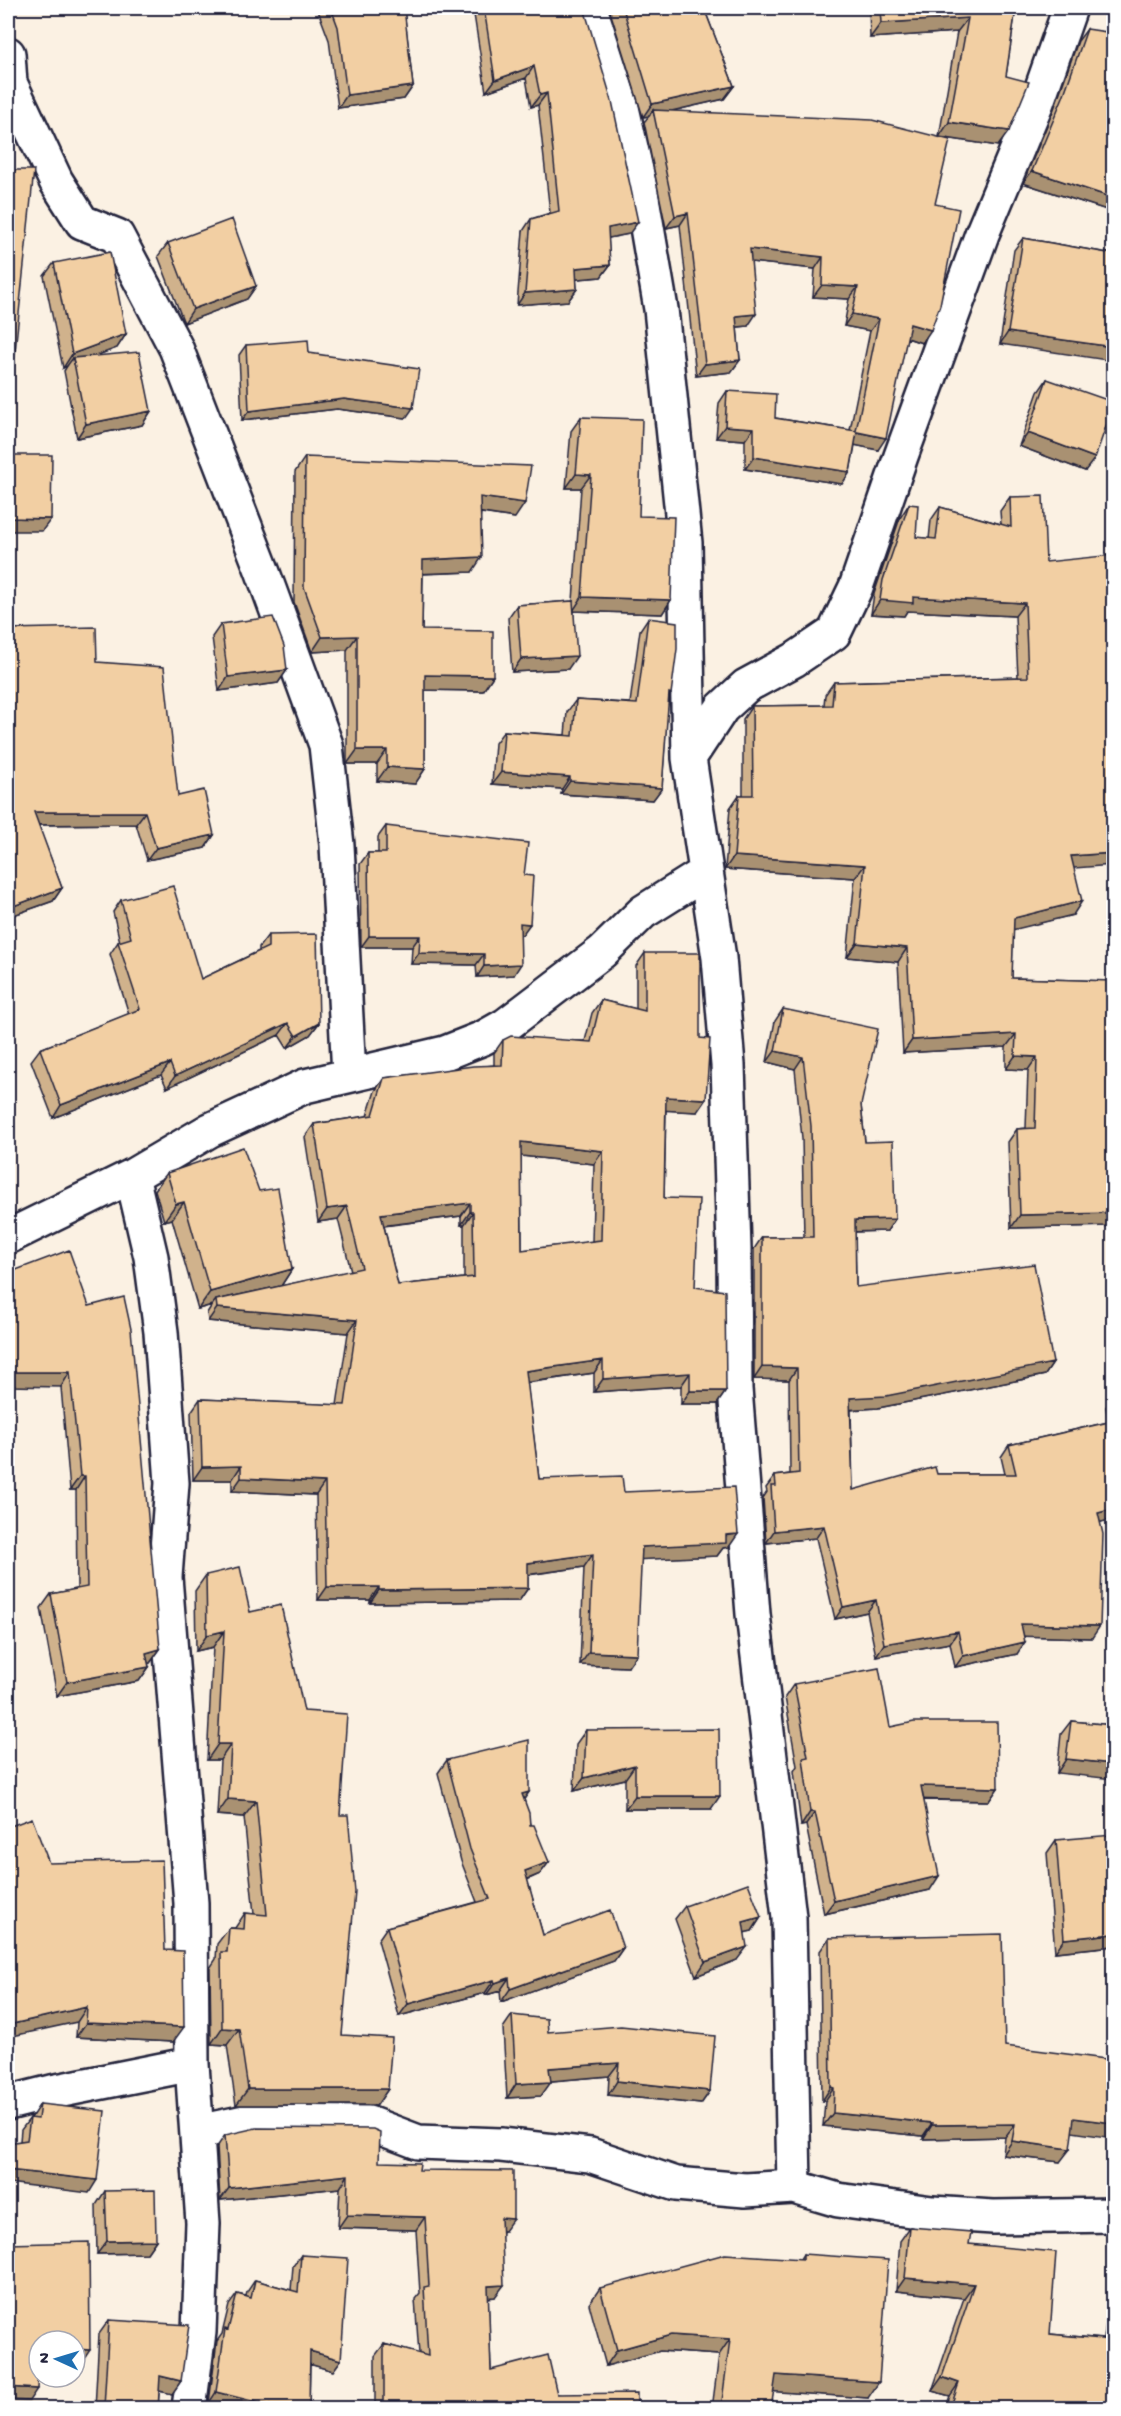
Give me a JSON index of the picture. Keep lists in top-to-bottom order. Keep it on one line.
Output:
{"north":"left"}
